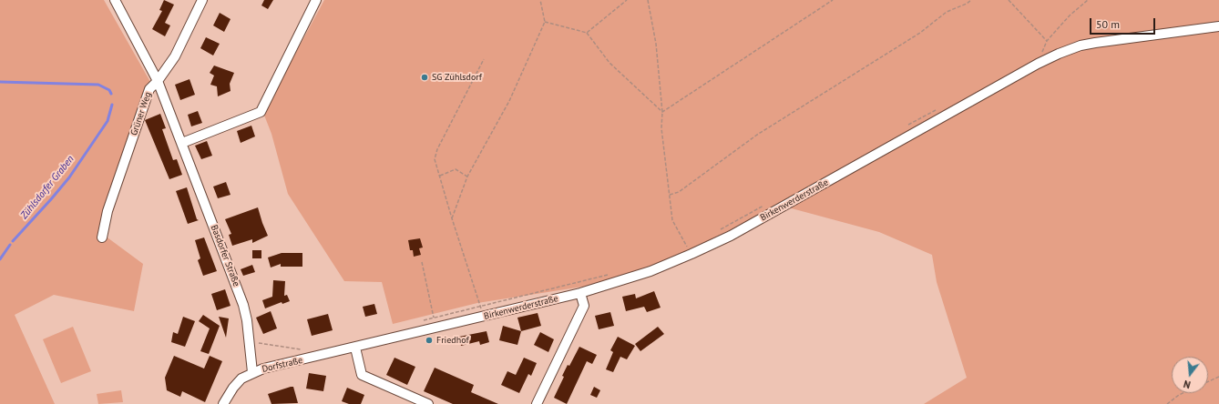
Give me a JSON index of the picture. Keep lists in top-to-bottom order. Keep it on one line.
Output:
{"streets":{"street":["Grüner Weg","Birkenwerderstraße","Basdorfer Straße","Dorfstraße"]},"crossings":[["Grüner Weg","Basdorfer Straße"],["Birkenwerderstraße","Dorfstraße"],["Basdorfer Straße","Dorfstraße"]],"water":["Zühlsdorfer Graben"],"places":["SG Zühlsdorf","Friedhof"],"scale_bar":"50 m","north":"bottom"}
